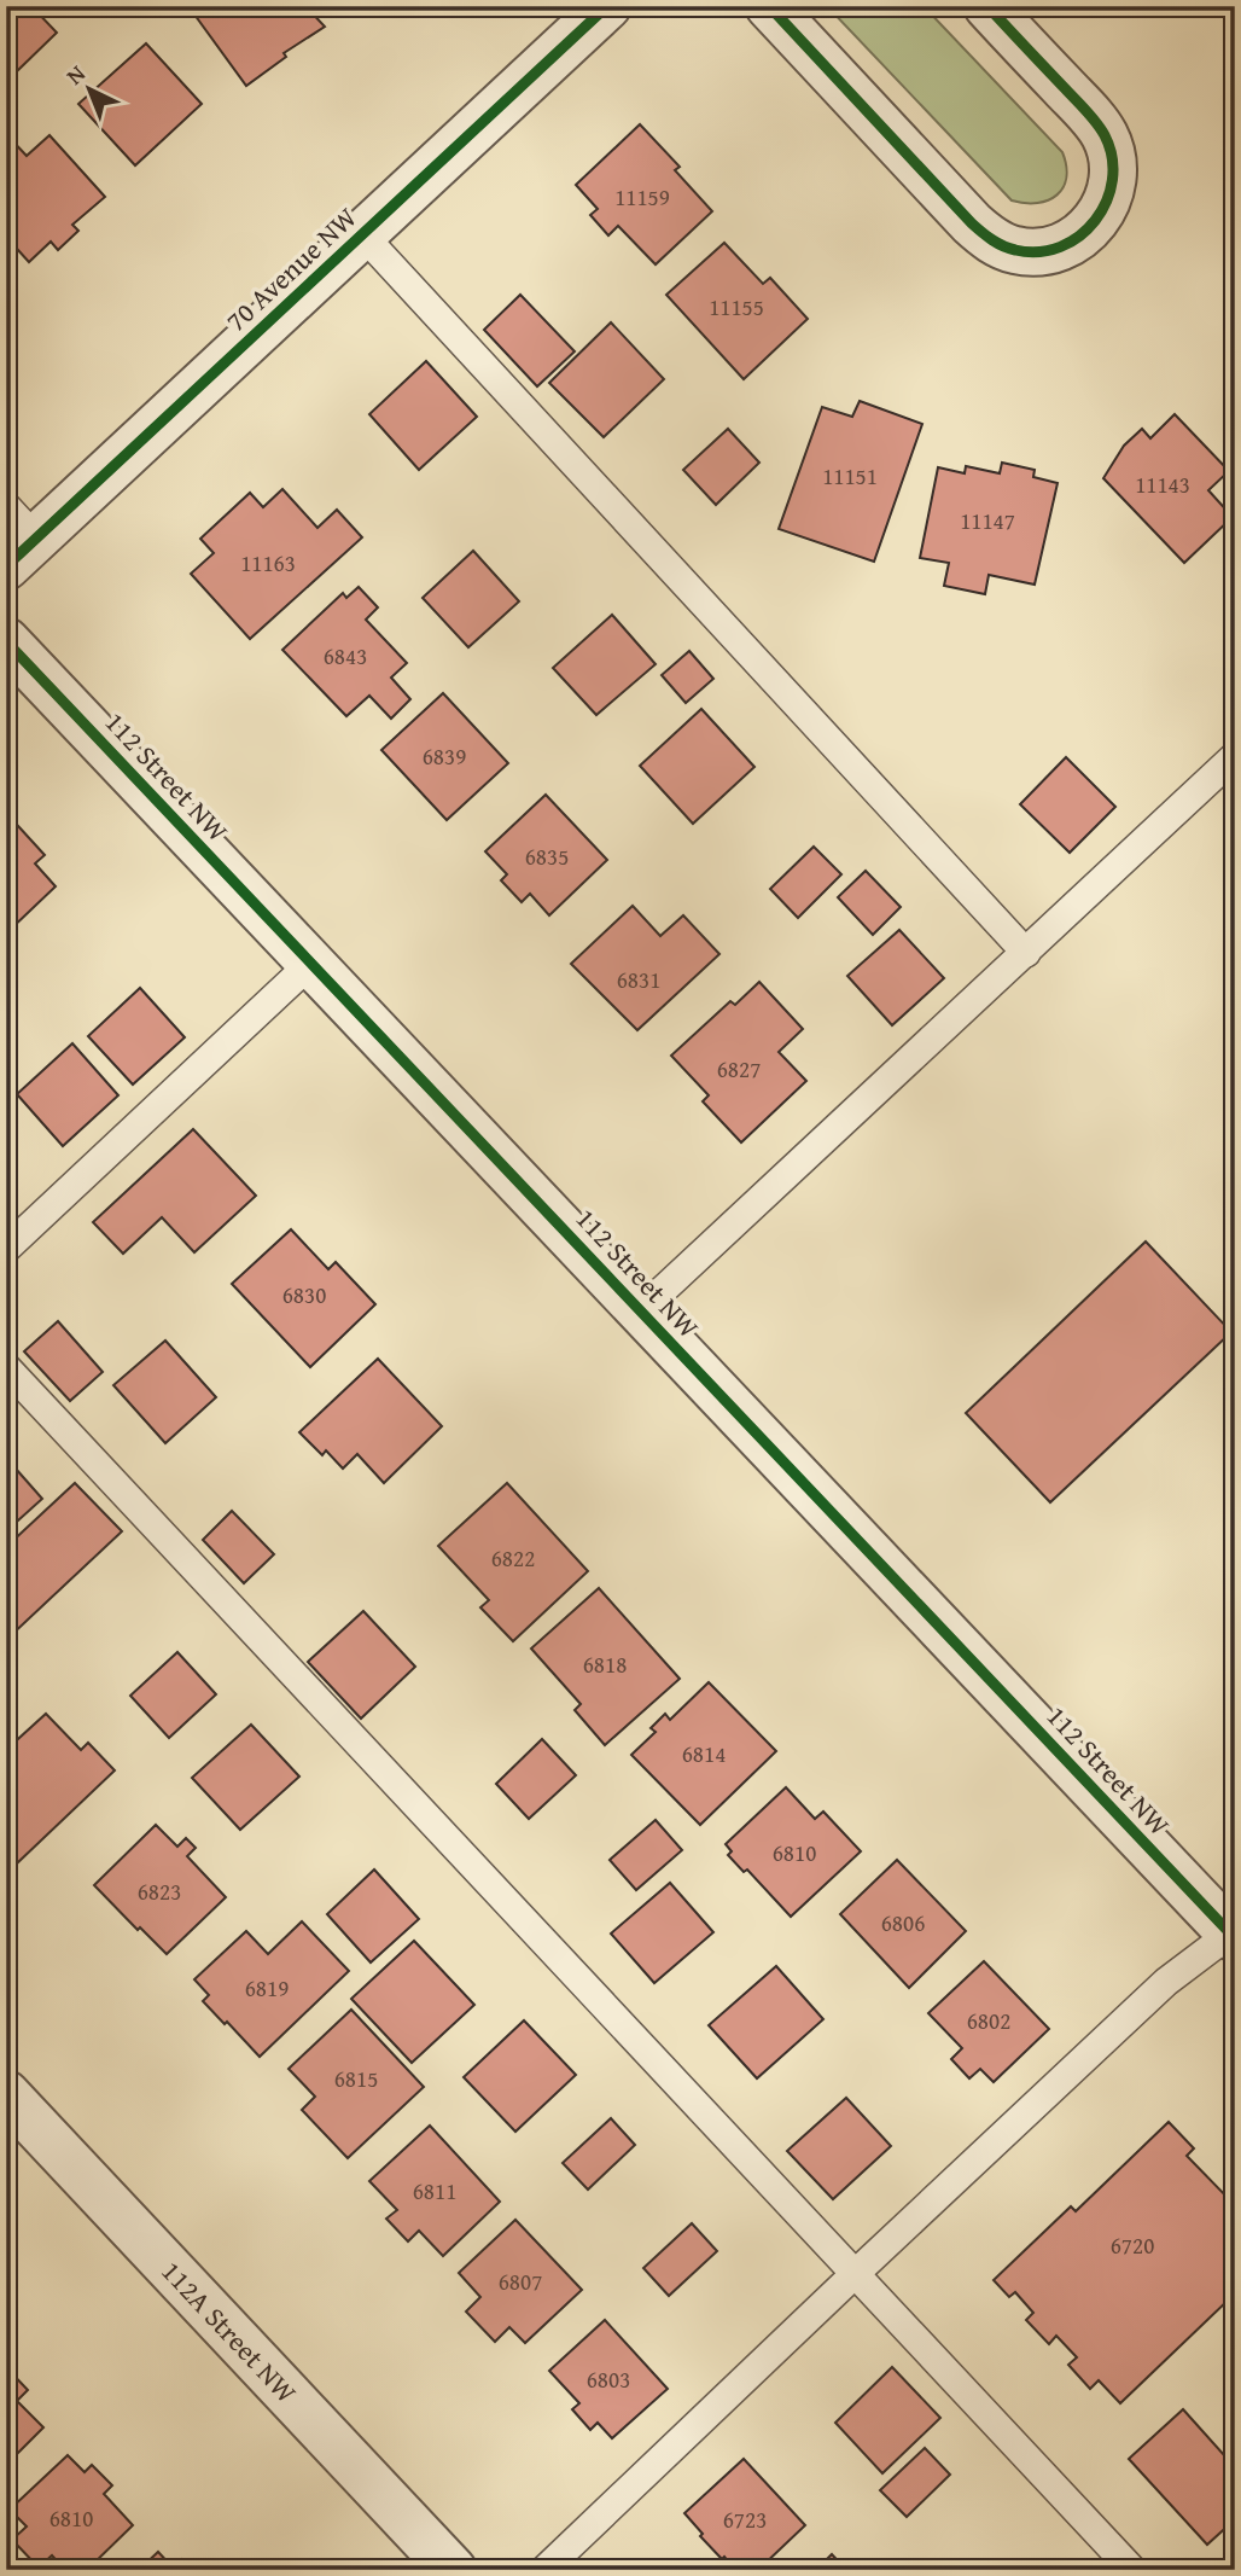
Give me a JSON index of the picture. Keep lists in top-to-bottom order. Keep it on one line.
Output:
{"streets":{"street":["70 Avenue NW","112 Street NW","112A Street NW"]},"house_numbers":["11159","11155","11151","11143","11147","11163","6843","6839","6835","6831","6827","6830","6822","6818","6814","6810","6823","6806","6819","6802","6815","6811","6720","6807","6803","6810","6723"],"north":"top left"}
